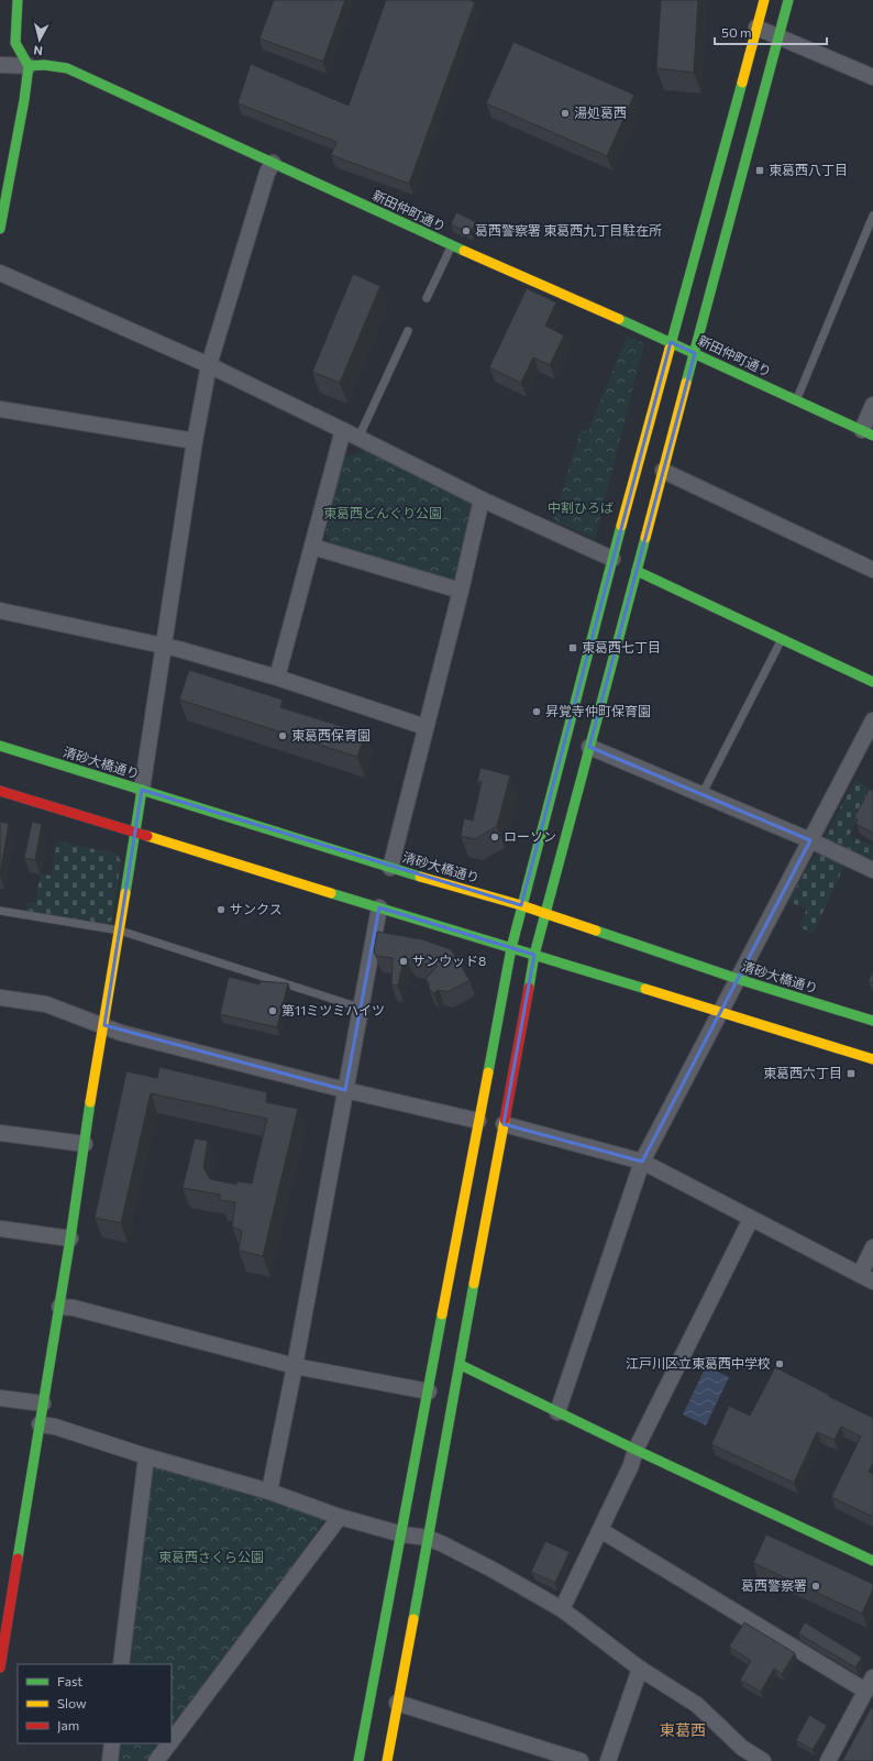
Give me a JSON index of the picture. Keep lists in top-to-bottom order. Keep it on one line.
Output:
{"streets":{"street":["新田仲町通り","清砂大橋通り"]},"districts":["東葛西"],"parks":["中割ひろば","東葛西どんぐり公園","東葛西さくら公園"],"places":{"other":["湯処葛西","葛西警察署 東葛西九丁目駐在所","昇覚寺仲町保育園","東葛西保育園","ローソン","サンクス","サンウッド8","第11ミツミハイツ","江戸川区立東葛西中学校","葛西警察署"],"transit":["東葛西八丁目","東葛西七丁目","東葛西六丁目"]},"legend":["Fast","Slow","Jam"],"scale_bar":"50 m","north":"bottom"}
